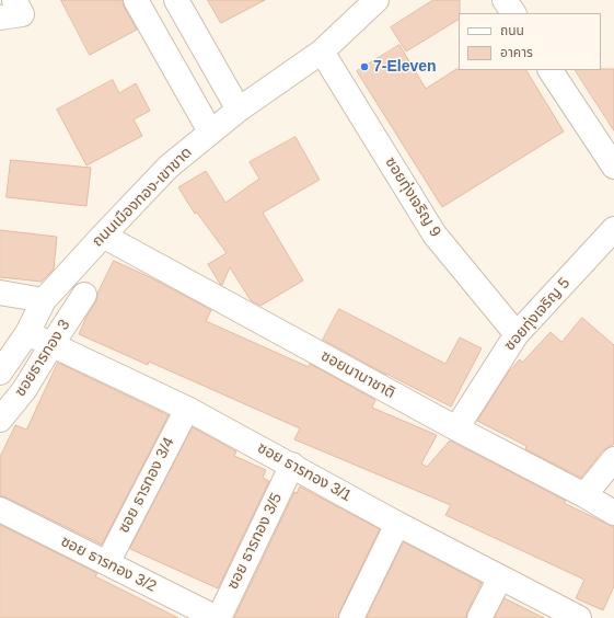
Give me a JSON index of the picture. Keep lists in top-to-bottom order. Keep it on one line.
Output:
{"streets":{"street":["ถนนเมืองทอง-เขาขาด","ซอยทุ่งเจริญ 9","ซอยทุ่งเจริญ 5","ซอยธารทอง 3","ซอยนานาชาติ","ซอย ธารทอง 3/1","ซอย ธารทอง 3/4","ซอย ธารทอง 3/5","ซอย ธารทอง 3/2"]},"crossings":[["ถนนเมืองทอง-เขาขาด","ซอยทุ่งเจริญ 9"],["ถนนเมืองทอง-เขาขาด","ซอยนานาชาติ"],["ถนนเมืองทอง-เขาขาด","ซอย ธารทอง 3/1"],["ซอยทุ่งเจริญ 9","ซอยทุ่งเจริญ 5"],["ซอยทุ่งเจริญ 5","ซอยนานาชาติ"],["ซอยธารทอง 3","ซอย ธารทอง 3/1"],["ซอย ธารทอง 3/1","ซอย ธารทอง 3/4"],["ซอย ธารทอง 3/1","ซอย ธารทอง 3/5"],["ซอย ธารทอง 3/4","ซอย ธารทอง 3/2"],["ซอย ธารทอง 3/5","ซอย ธารทอง 3/2"]],"places":["7-Eleven"],"legend":["ถนน","อาคาร"]}
